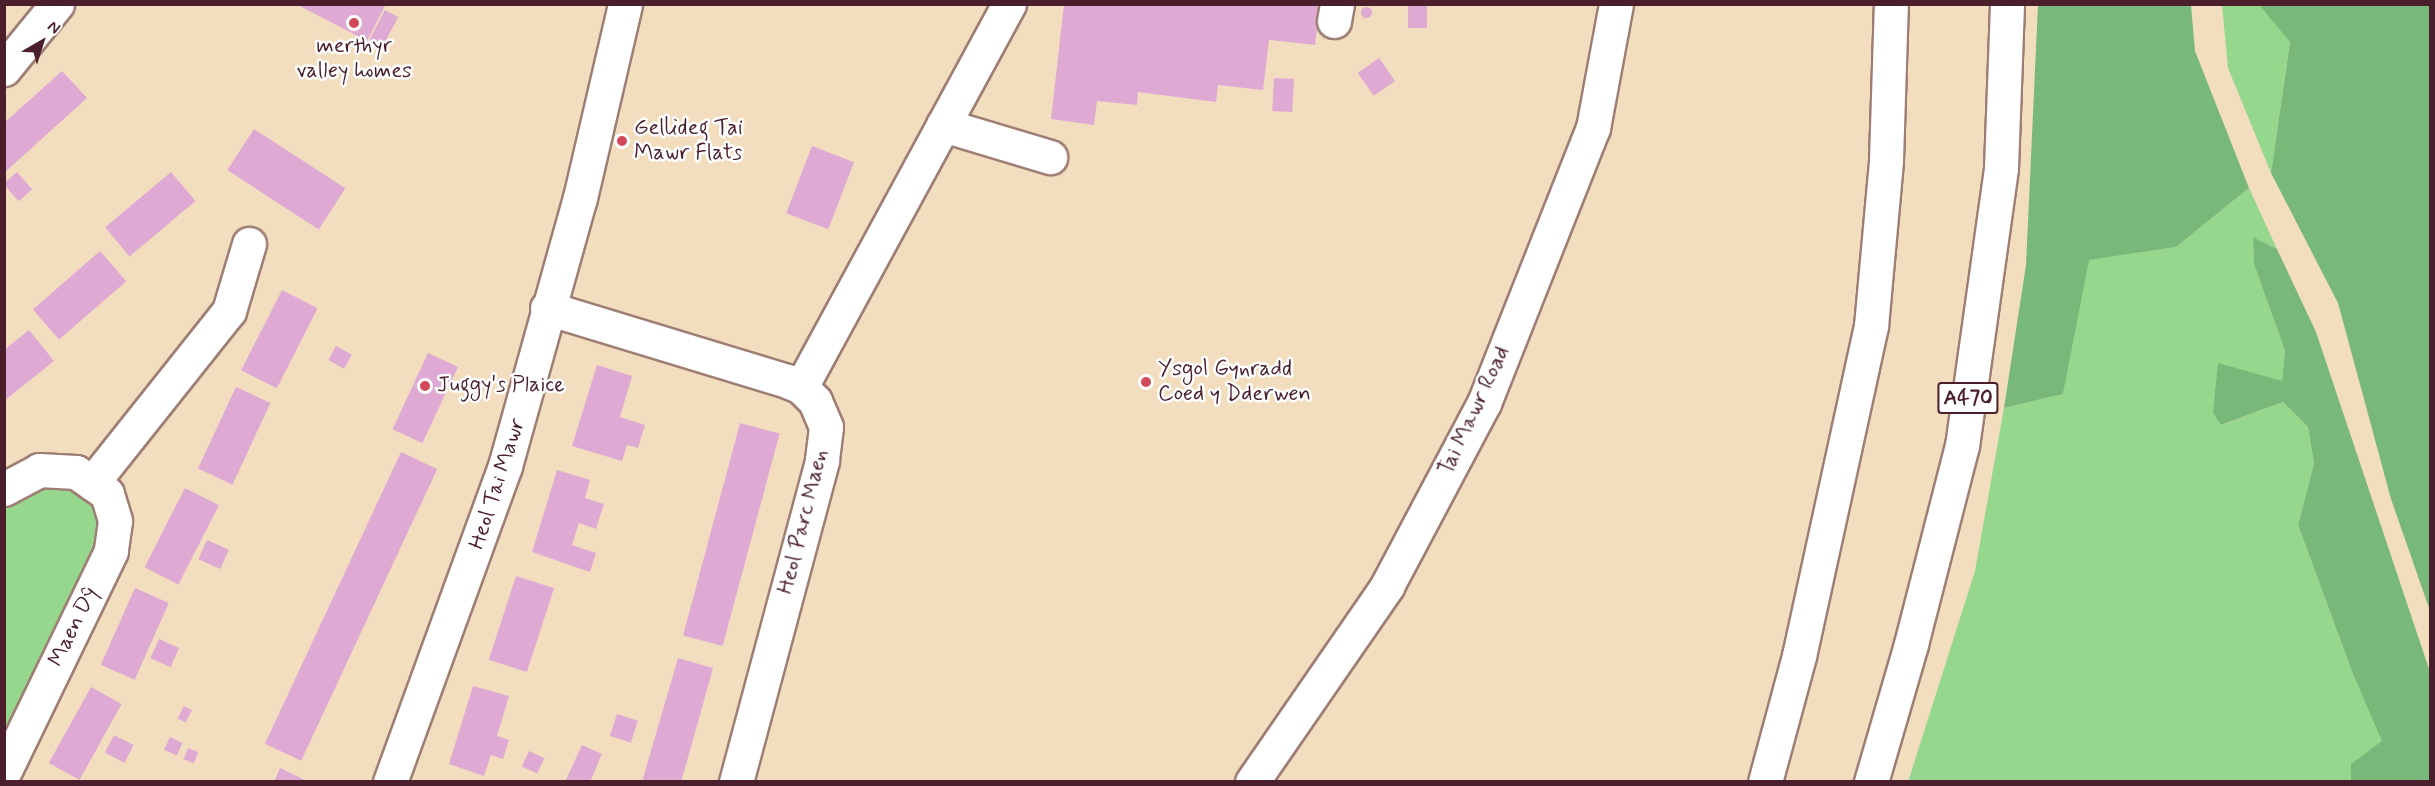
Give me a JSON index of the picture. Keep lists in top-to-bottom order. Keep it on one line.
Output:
{"streets":{"main road":["A470","Tai Mawr Road","Heol Tai Mawr","Heol Parc Maen","Maen Dŷ"]},"places":["merthyr valley homes","Gellideg Tai Mawr Flats","Ysgol Gynradd Coed y Dderwen","Juggy's Plaice"],"north":"top right"}
